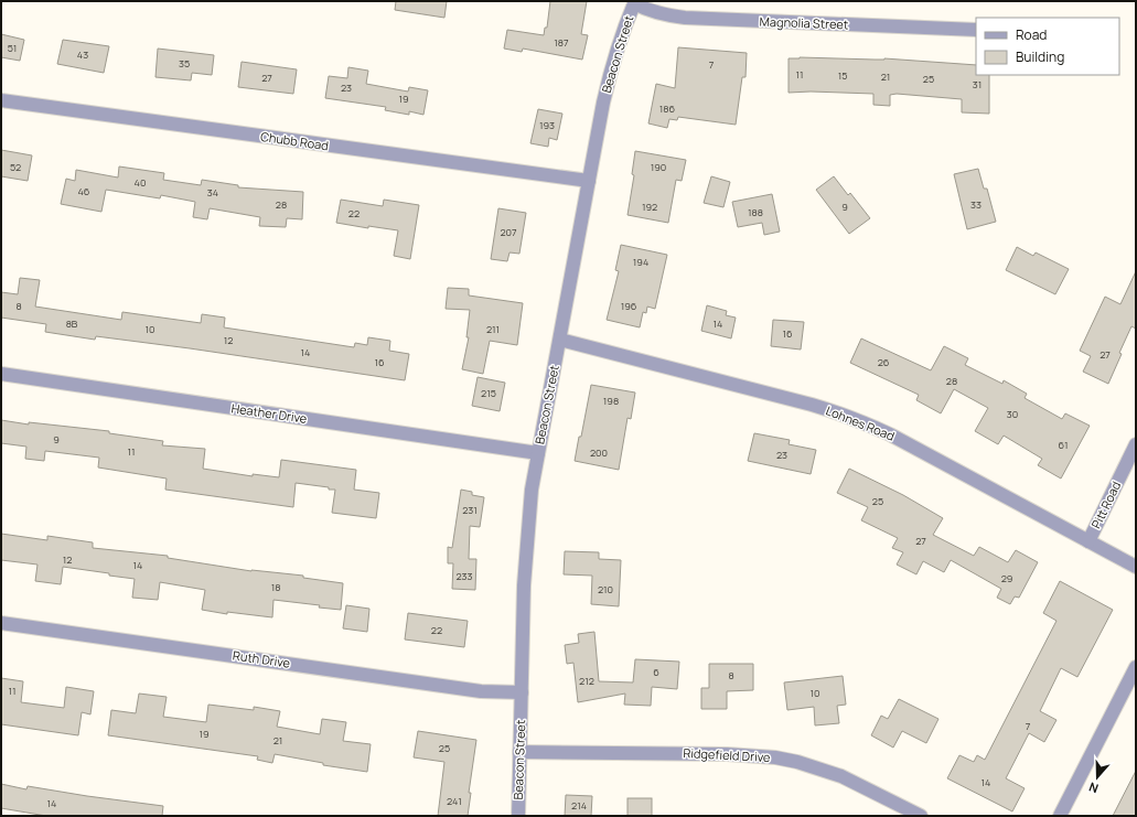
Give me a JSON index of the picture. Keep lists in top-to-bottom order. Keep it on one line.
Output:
{"streets":{"street":["Magnolia Street","Beacon Street","Chubb Road","Heather Drive","Lohnes Road","Pitt Road","Ruth Drive","Ridgefield Drive"]},"crossings":[["Magnolia Street","Beacon Street"],["Beacon Street","Chubb Road"],["Beacon Street","Heather Drive"],["Beacon Street","Lohnes Road"],["Beacon Street","Ruth Drive"],["Beacon Street","Ridgefield Drive"],["Lohnes Road","Pitt Road"]],"house_numbers":["187","51","43","35","7","11","15","21","27","25","31","23","19","186","193","52","190","40","46","34","28","33","192","9","188","22","207","194","8","196","8B","14","10","211","16","12","14","27","16","26","28","215","198","30","9","61","11","200","23","25","231","27","12","14","233","29","18","210","22","6","8","212","11","10","7","19","21","25","14","241","14","214"],"legend":["Road","Building"],"north":"bottom"}
